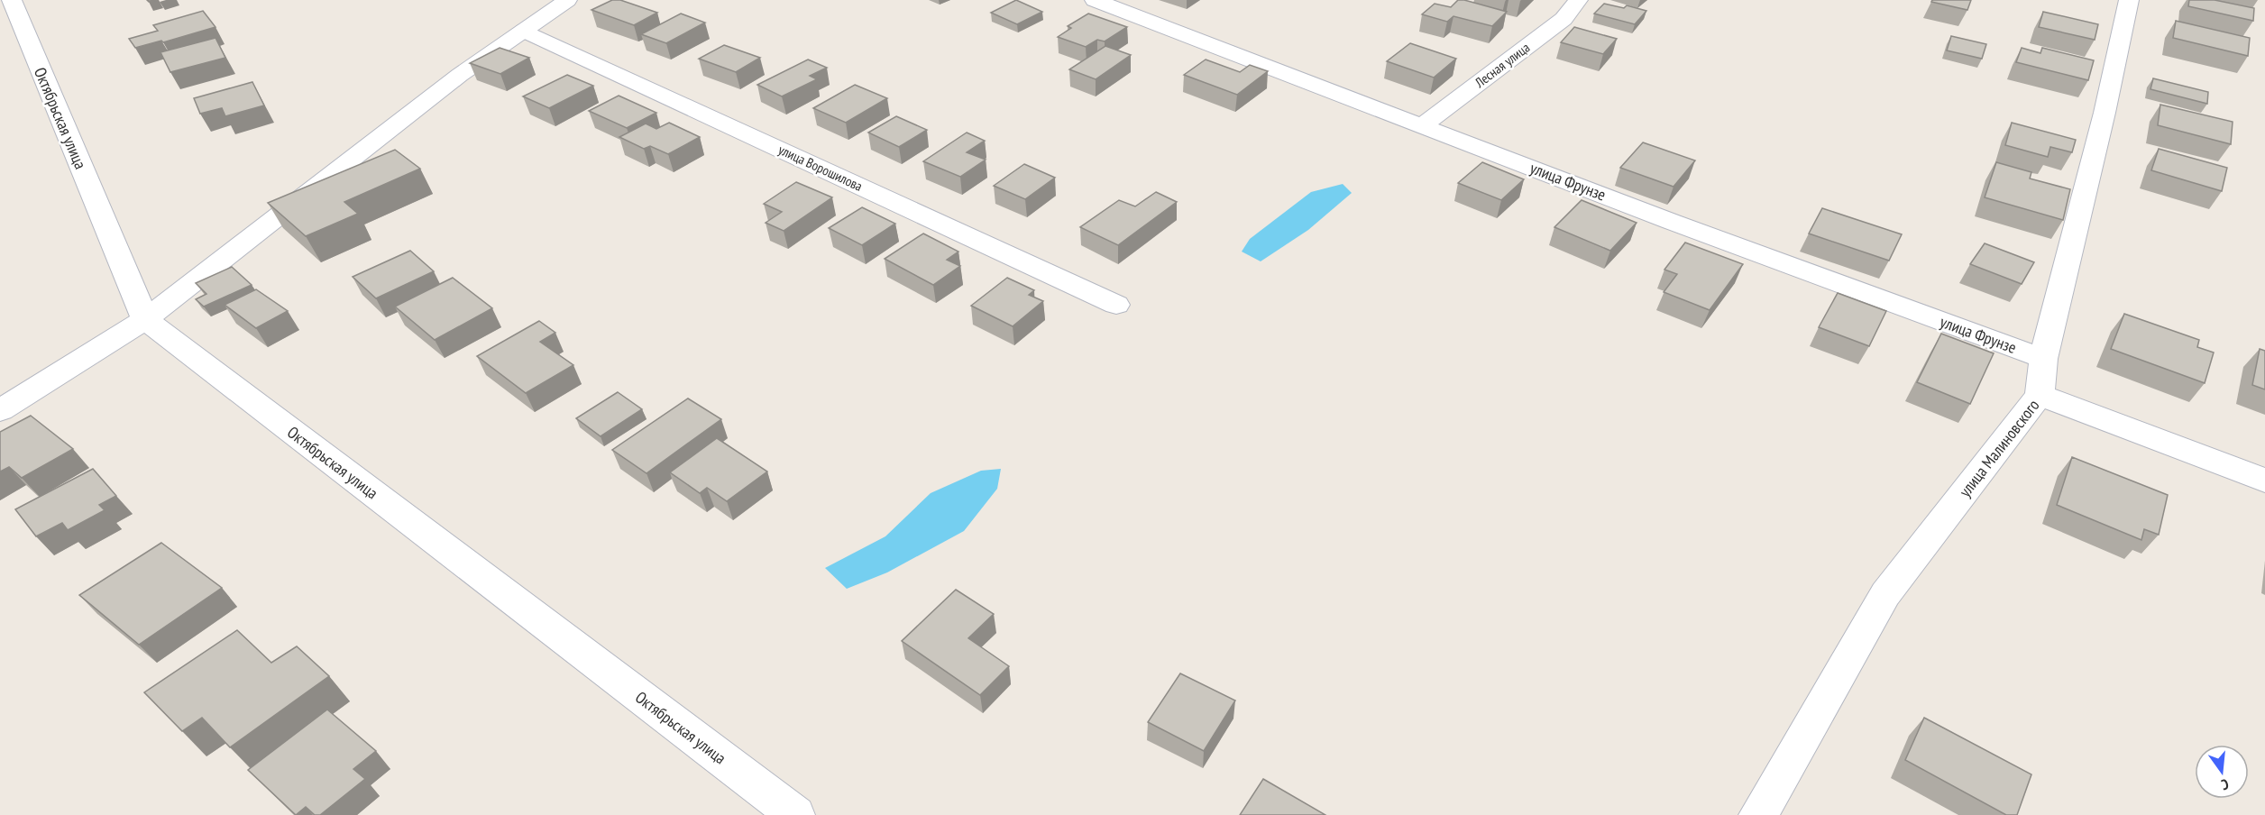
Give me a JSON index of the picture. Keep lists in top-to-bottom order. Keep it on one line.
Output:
{"streets":{"street":["Лесная улица","Октябрьская улица","улица Ворошилова","улица Фрунзе","улица Малиновского"]},"crossings":[["Лесная улица","улица Фрунзе"],["улица Фрунзе","улица Малиновского"]],"north":"bottom"}
